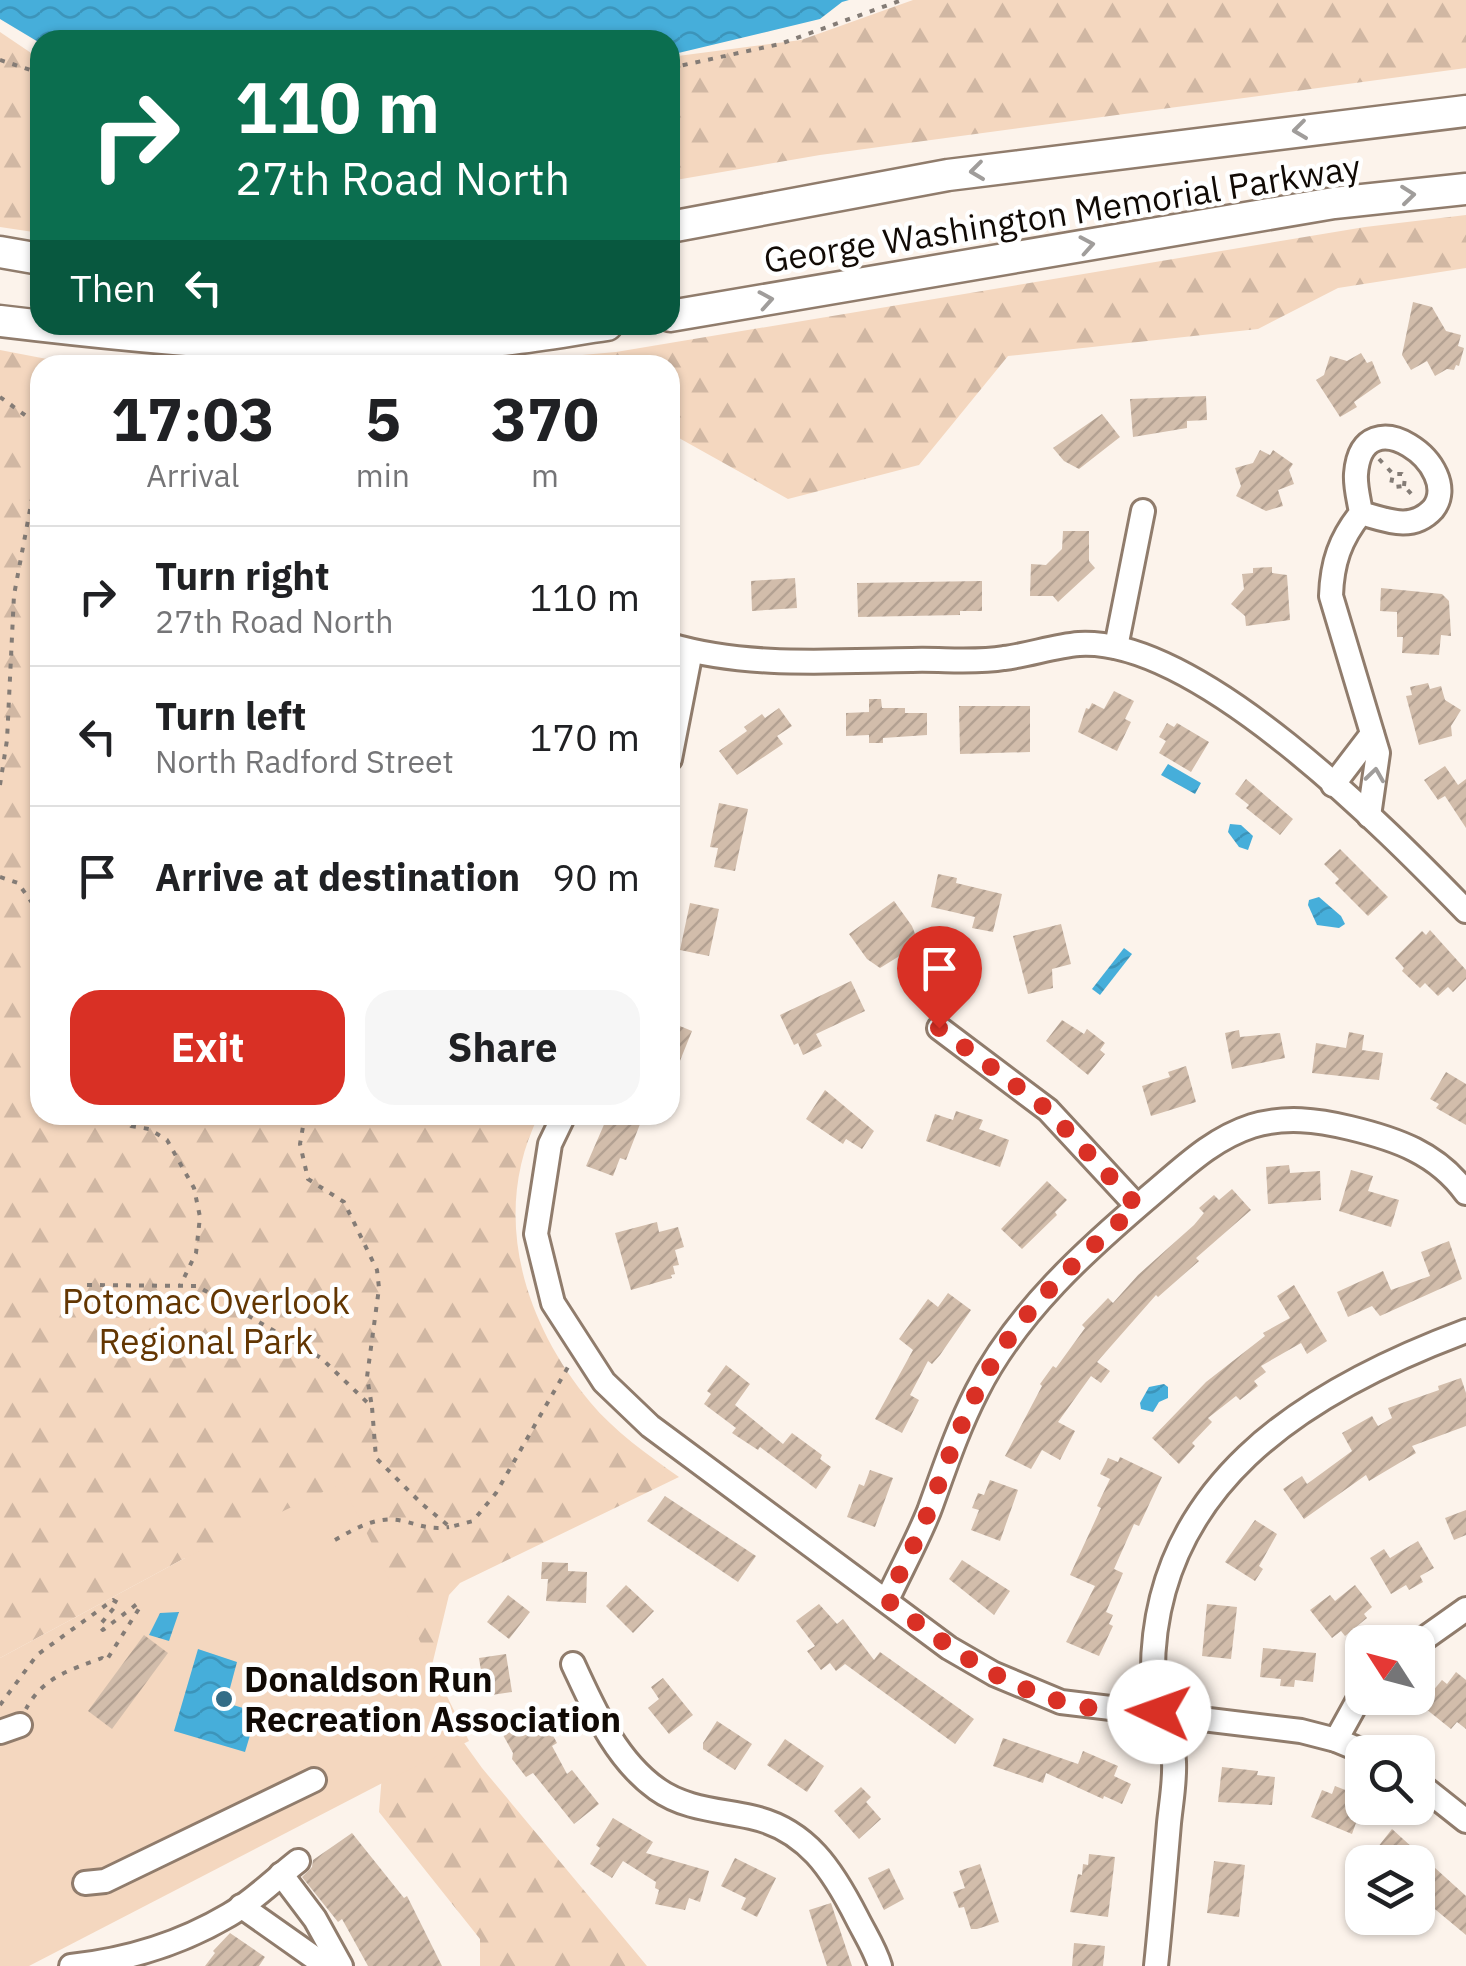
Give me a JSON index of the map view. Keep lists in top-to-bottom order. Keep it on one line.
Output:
{"streets":{"highway":["George Washington Memorial Parkway"]},"parks":["Potomac Overlook Regional Park"],"places":["Donaldson Run Recreation Association"],"north":"top left","page":{"turn":["110 m","27th Road North"],"then":"Then","eta":["17:03","Arrival","5","min","370","m"],"list":[{"name":"Turn right","note":"27th Road North","value":"110 m"},{"name":"Turn left","note":"North Radford Street","value":"170 m"},{"name":"Arrive at destination","value":"90 m"}],"buttons":["Exit","Share"]}}
